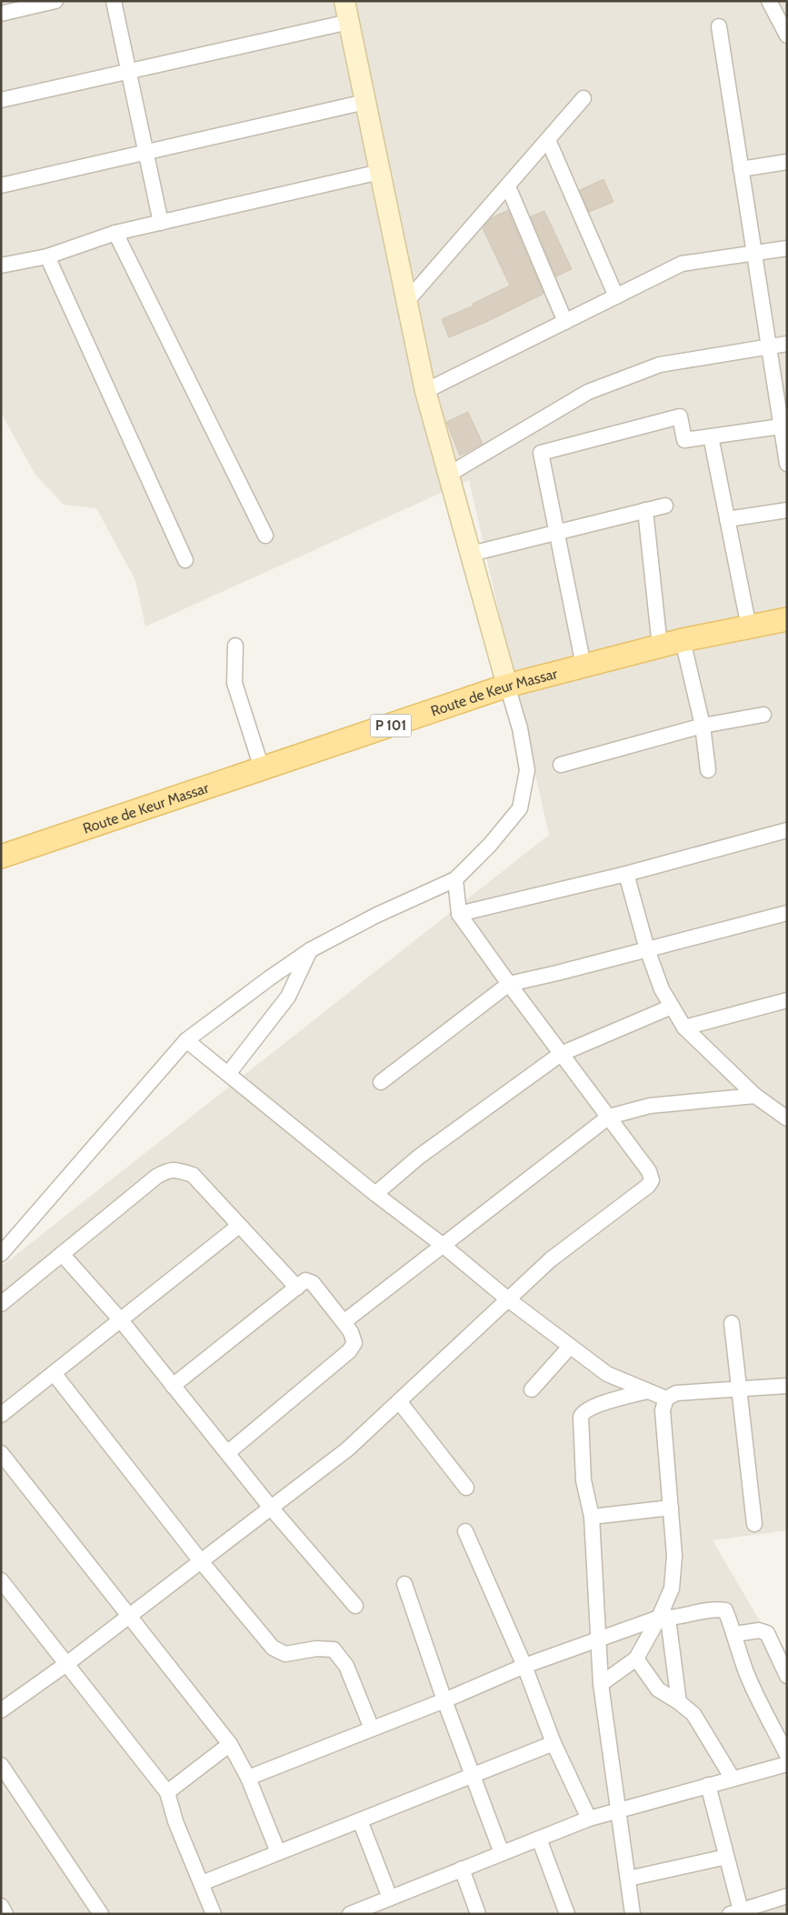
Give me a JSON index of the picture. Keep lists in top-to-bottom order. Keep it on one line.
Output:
{"streets":{"main road":["Route de Keur Massar","P 101"]}}
